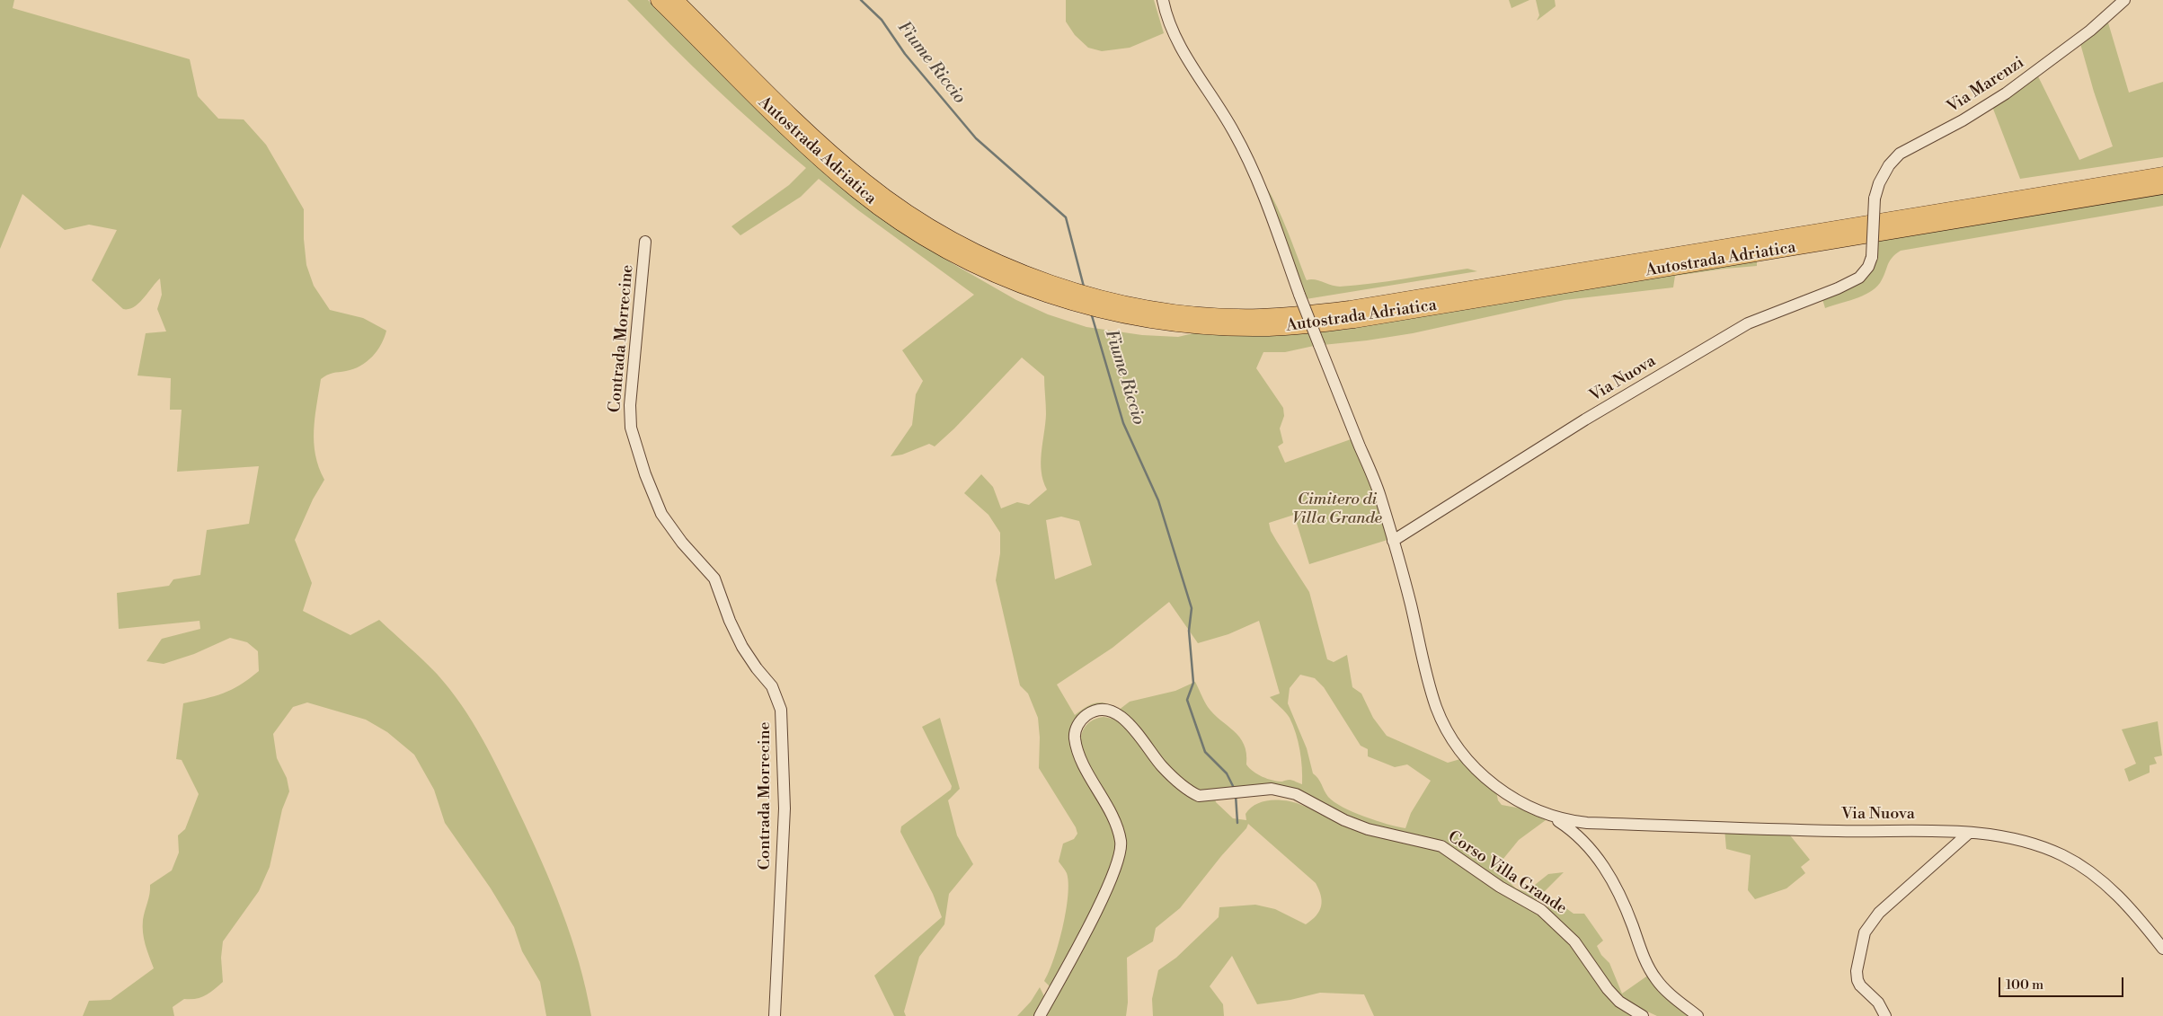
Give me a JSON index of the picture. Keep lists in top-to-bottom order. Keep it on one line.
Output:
{"streets":{"highway":["Autostrada Adriatica"],"street":["Via Marenzi","Contrada Morrecine","Via Nuova","Corso Villa Grande"]},"crossings":[["Via Marenzi","Via Nuova"]],"water":["Fiume Riccio"],"parks":["Cimitero di Villa Grande"],"scale_bar":"100 m"}
